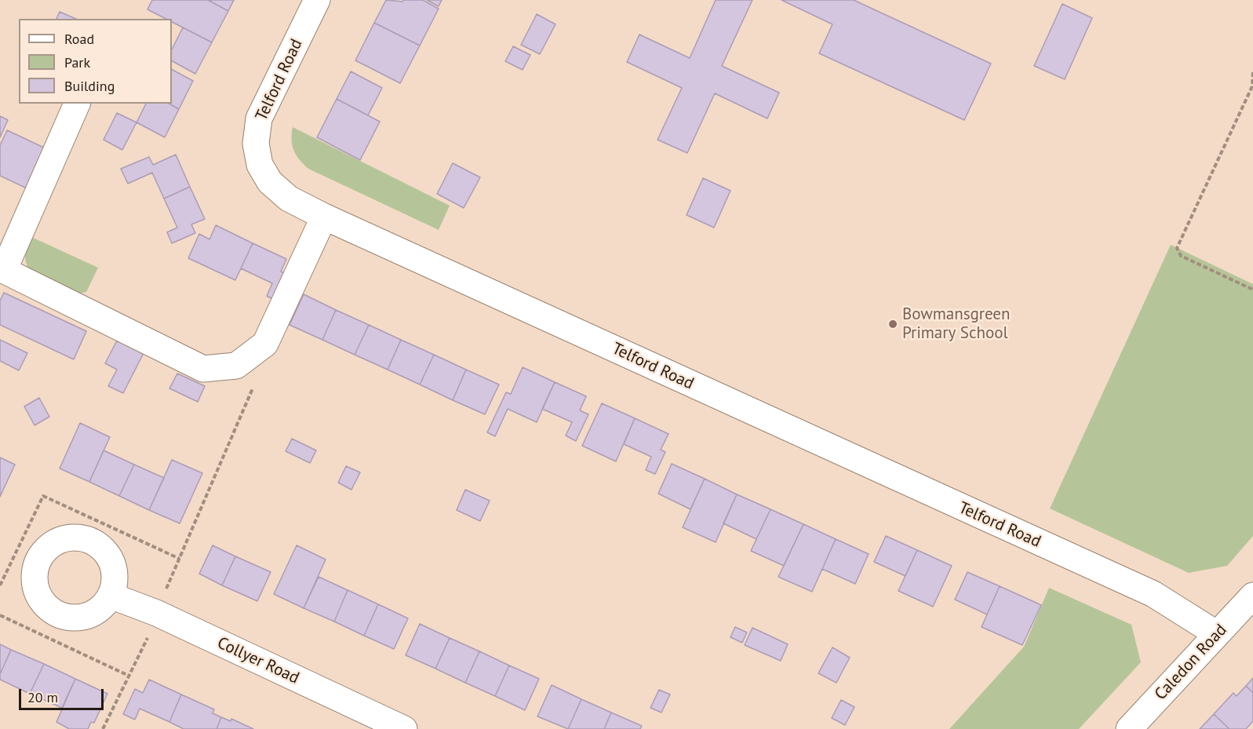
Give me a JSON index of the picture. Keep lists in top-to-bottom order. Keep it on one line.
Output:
{"streets":{"street":["Telford Road","Collyer Road","Caledon Road"]},"crossings":[["Telford Road","Caledon Road"]],"places":["Bowmansgreen Primary School"],"legend":["Road","Park","Building"],"scale_bar":"20 m"}
